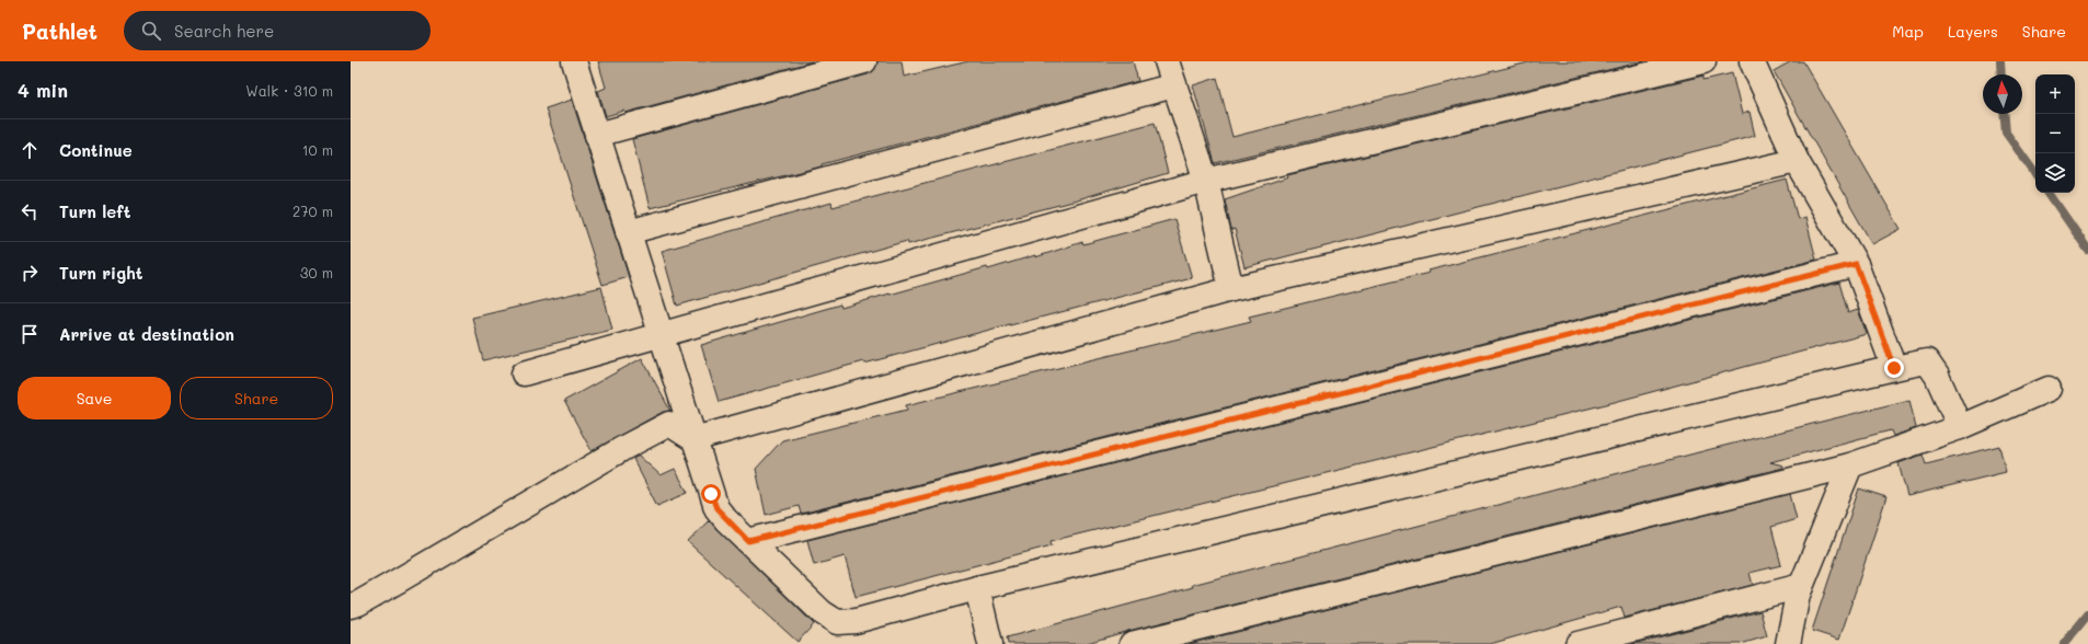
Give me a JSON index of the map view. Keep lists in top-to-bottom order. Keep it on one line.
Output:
{"north":"top","page":{"header":"Pathlet","search":"Search here","nav":["Map","Layers","Share"],"heading":["4 min","Walk · 310 m"],"map_buttons":["+","−"],"list":[["Continue","10 m"],["Turn left","270 m"],["Turn right","30 m"],"Arrive at destination"],"buttons":["Save","Share"]}}
